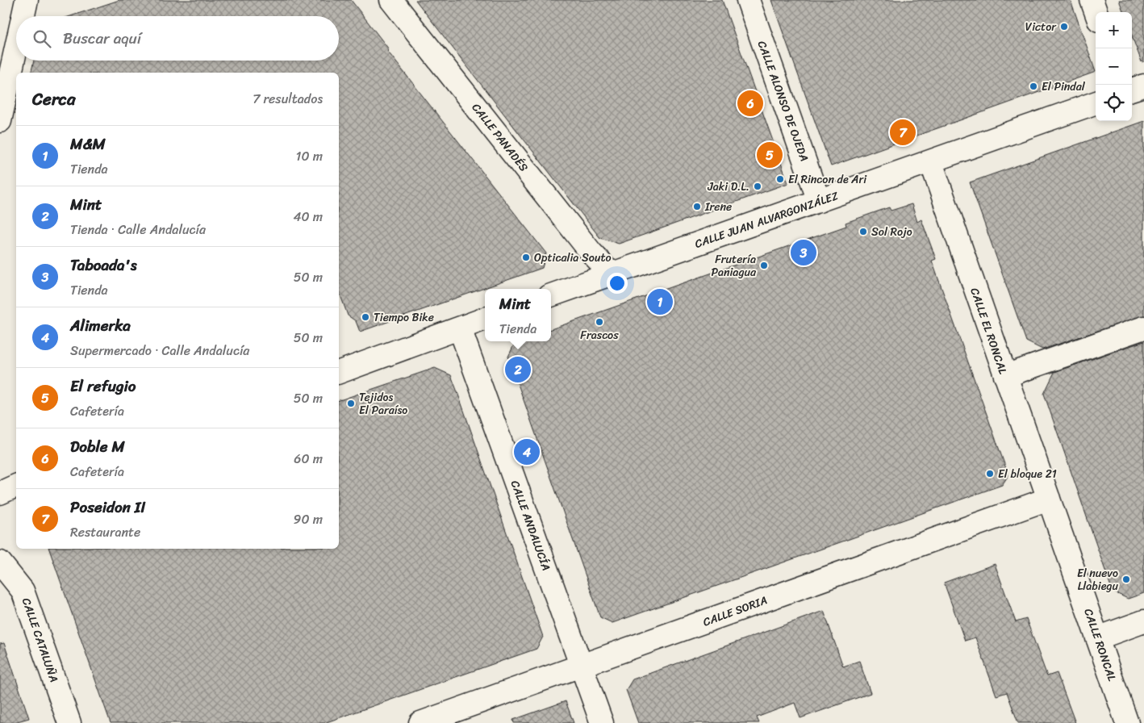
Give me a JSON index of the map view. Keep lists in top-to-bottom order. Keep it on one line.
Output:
{"streets":{"street":["CALLE ALONSO DE OJEDA","CALLE PANADÉS","CALLE JUAN ALVARGONZÁLEZ","CALLE EL RONCAL","CALLE ANDALUCÍA","CALLE SORIA","CALLE CATALUÑA","CALLE RONCAL"]},"crossings":[["CALLE ALONSO DE OJEDA","CALLE JUAN ALVARGONZÁLEZ"],["CALLE PANADÉS","CALLE JUAN ALVARGONZÁLEZ"],["CALLE JUAN ALVARGONZÁLEZ","CALLE EL RONCAL"],["CALLE EL RONCAL","CALLE SORIA"],["CALLE EL RONCAL","CALLE RONCAL"],["CALLE ANDALUCÍA","CALLE SORIA"],["CALLE SORIA","CALLE RONCAL"]],"places":["Victor","El Pindal","El Rincon de Ari","Jaki D.L.","Irene","Sol Rojo","Opticalia Souto","Frutería Paniagua","Tiempo Bike","Frascos","Tejidos El Paraíso","El bloque 21","El nuevo Llabiegu"],"page":{"map_buttons":["+","−"],"search":"Buscar aquí","heading":["Cerca","7 resultados"],"pins":["6","7","5","3","1","2","4"],"list":[{"mark":"1","name":"M&M","note":"Tienda","value":"10 m"},{"mark":"2","name":"Mint","note":"Tienda · Calle Andalucía","value":"40 m"},{"mark":"3","name":"Taboada's","note":"Tienda","value":"50 m"},{"mark":"4","name":"Alimerka","note":"Supermercado · Calle Andalucía","value":"50 m"},{"mark":"5","name":"El refugio","note":"Cafetería","value":"50 m"},{"mark":"6","name":"Doble M","note":"Cafetería","value":"60 m"},{"mark":"7","name":"Poseidon II","note":"Restaurante","value":"90 m"}],"popup":["Mint","Tienda"]}}
